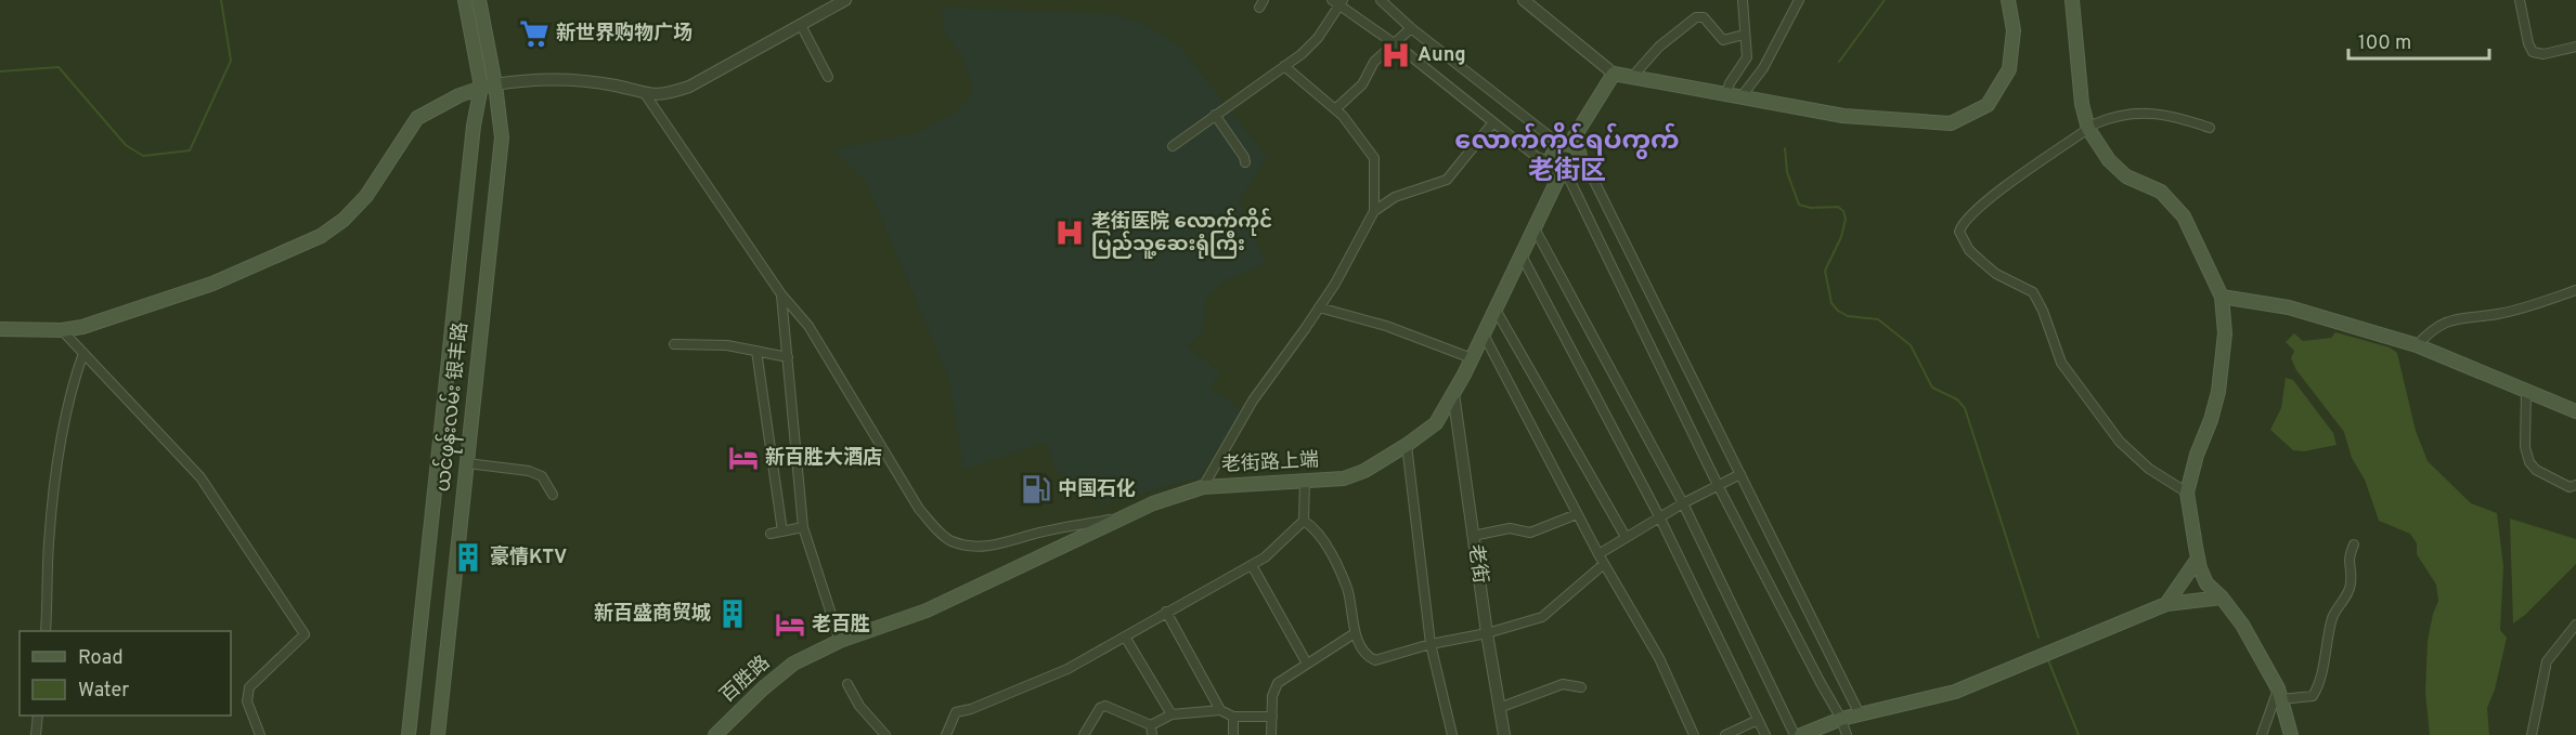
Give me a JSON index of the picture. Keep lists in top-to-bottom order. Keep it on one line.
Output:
{"streets":{"main road":["ယင်ဖုန်းလမ်း 银丰路","老街路上端","百胜路"],"street":["老街"]},"crossings":[["老街路上端","老街"],["老街路上端","百胜路"]],"districts":["လောက်ကိုင်ရပ်ကွက် 老街区"],"places":{"supermarket":["新世界购物广场"],"hospital":["Aung","老街医院 လောက်ကိုင် ပြည်သူ့ဆေးရုံကြီး"],"hotel":["新百胜大酒店","老百胜"],"fuel station":["中国石化"],"building":["豪情KTV","新百盛商贸城"]},"legend":["Road","Water"],"scale_bar":"100 m"}
